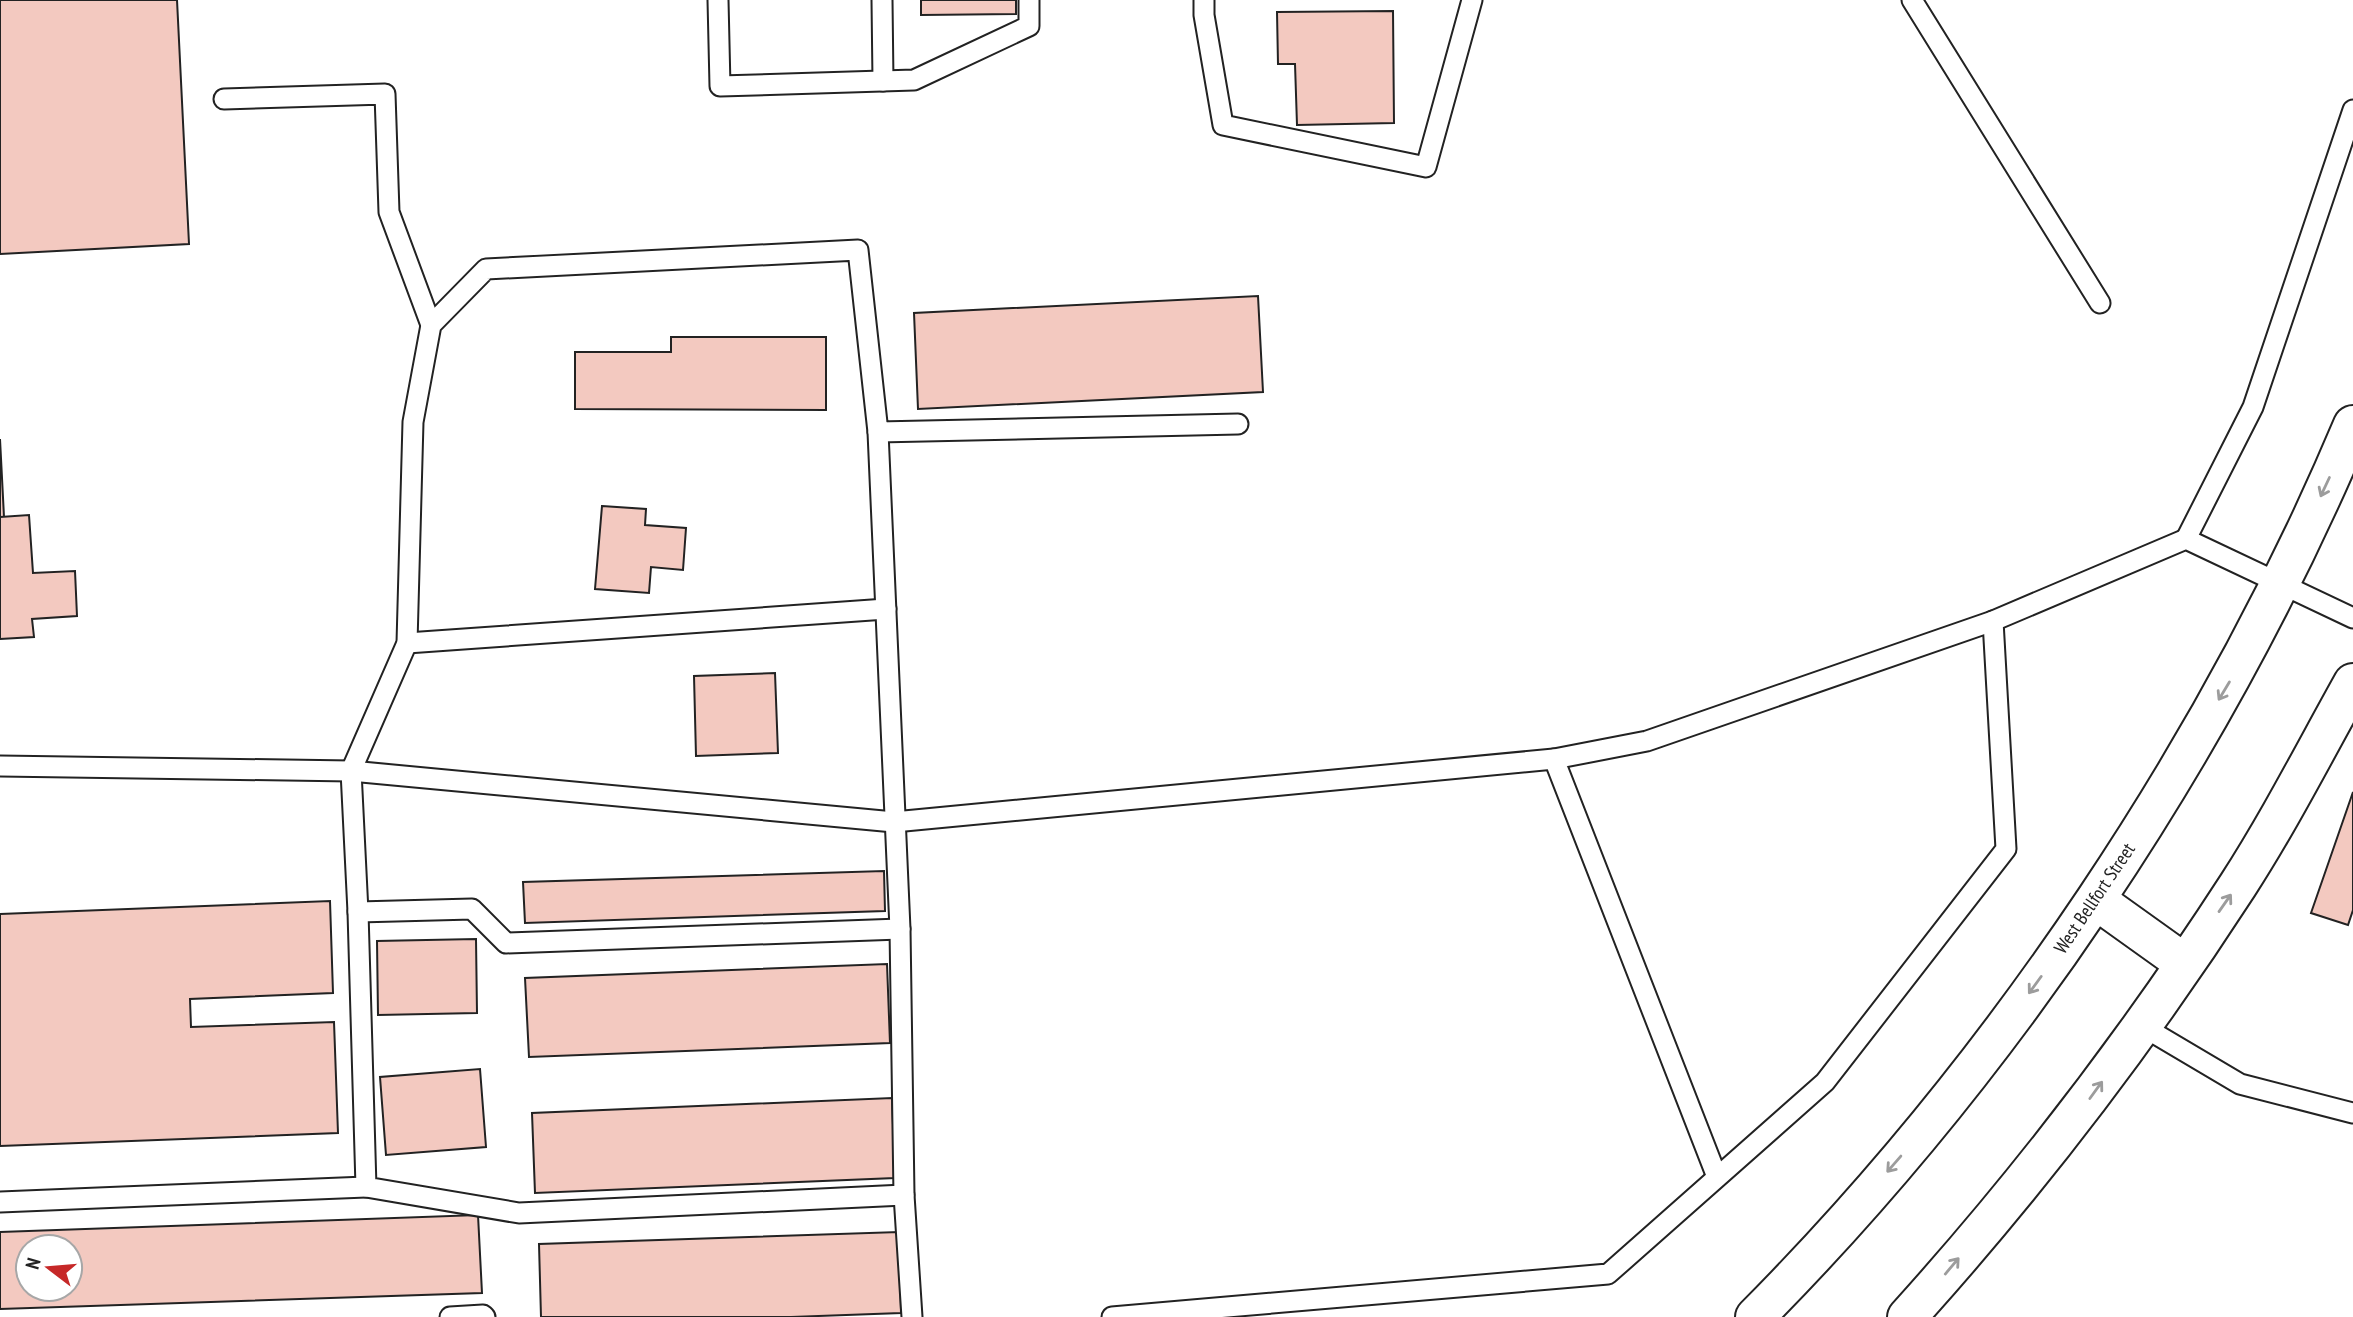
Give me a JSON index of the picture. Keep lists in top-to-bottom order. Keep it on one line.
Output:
{"streets":{"main road":["West Bellfort Street"]},"north":"left"}
